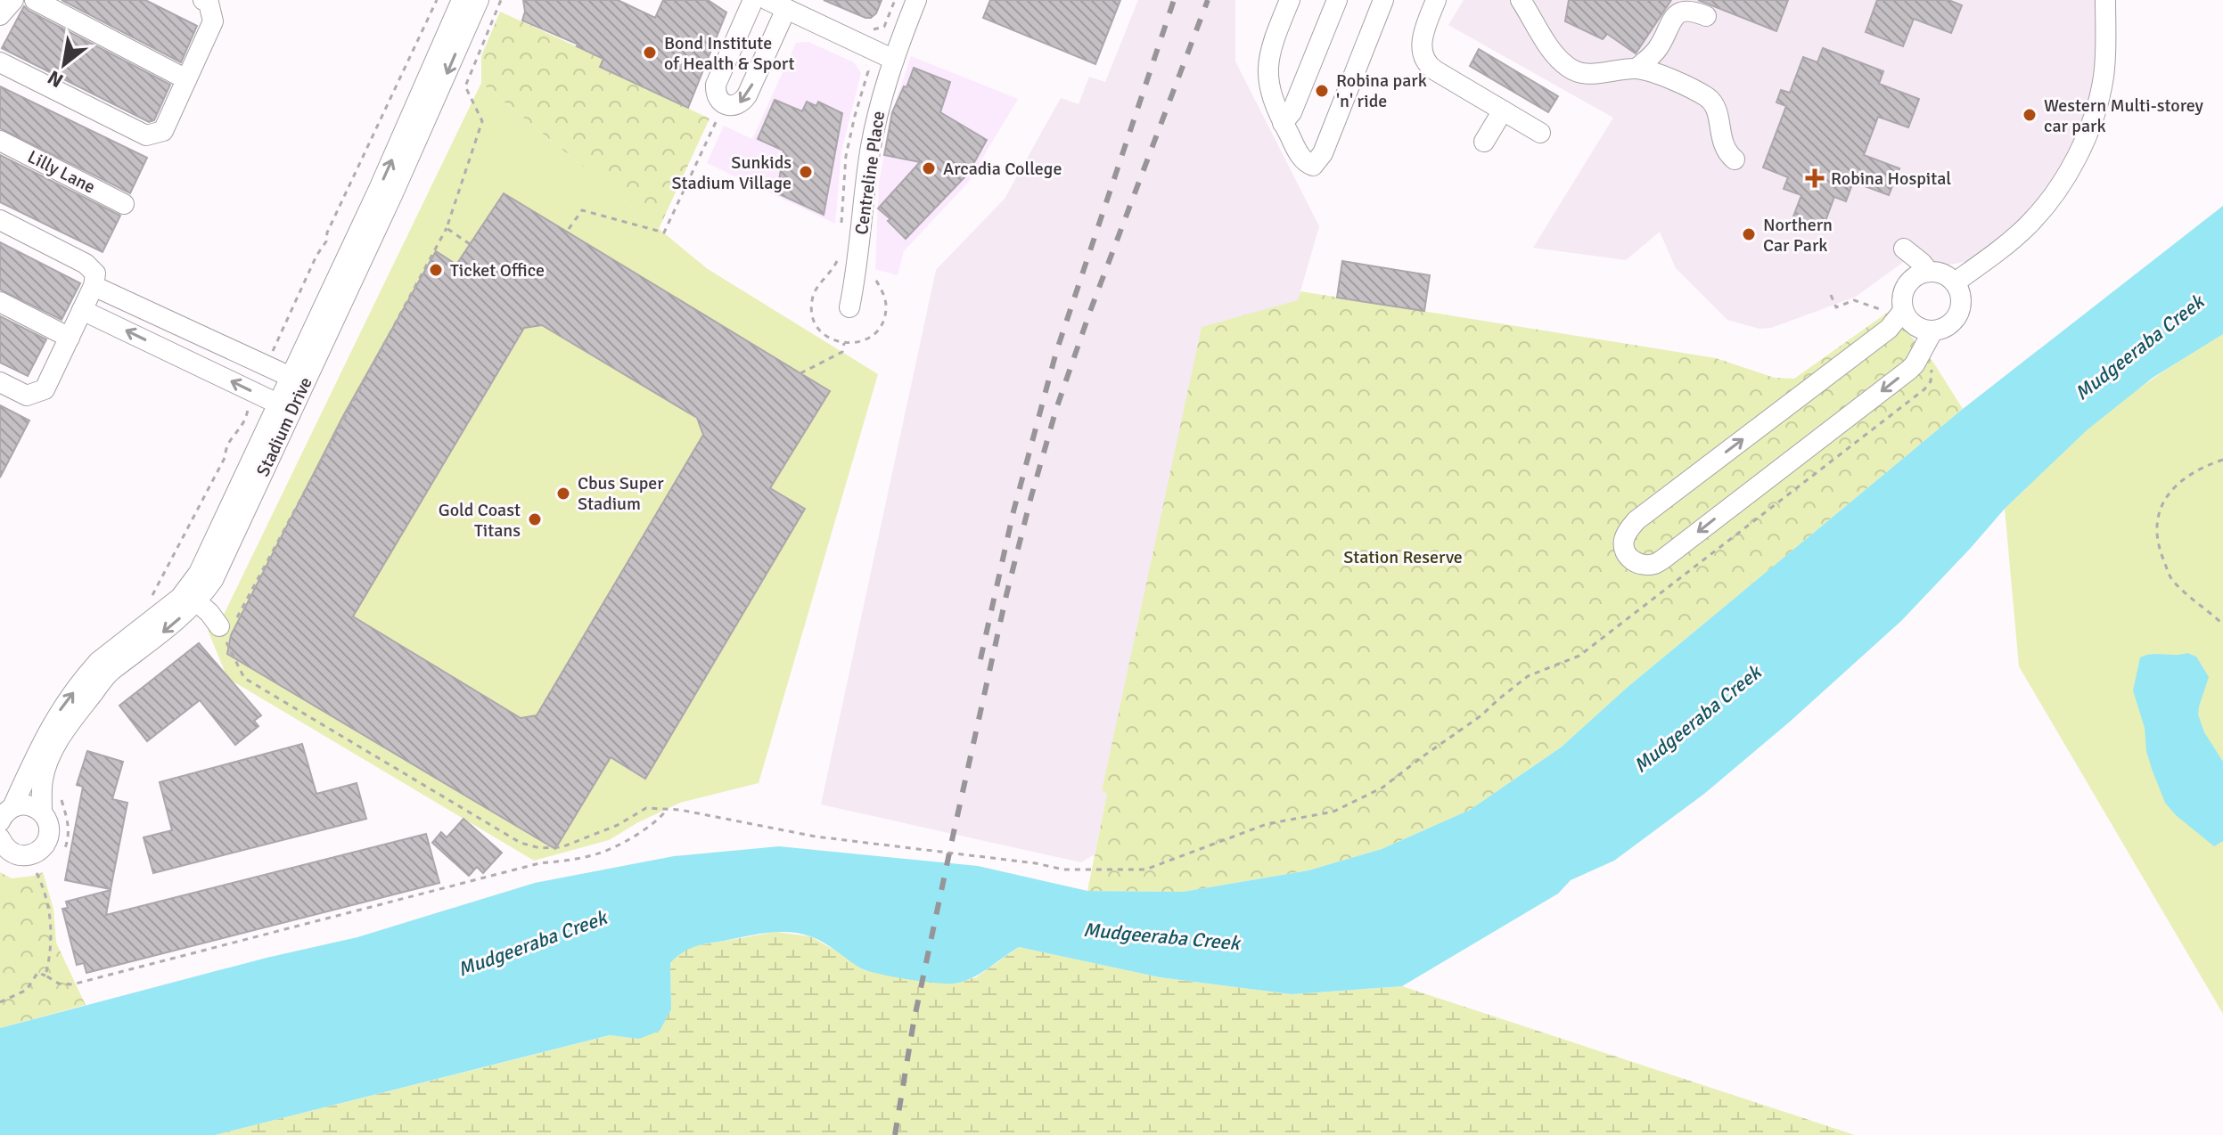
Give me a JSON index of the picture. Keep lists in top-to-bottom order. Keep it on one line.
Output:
{"streets":{"street":["Lilly Lane","Centreline Place","Stadium Drive"]},"water":["Mudgeeraba Creek"],"parks":["Station Reserve"],"places":{"other":["Bond Institute of Health & Sport","Robina park 'n' ride","Western Multi-storey car park","Arcadia College","Sunkids Stadium Village","Northern Car Park","Ticket Office","Cbus Super Stadium","Gold Coast Titans"],"health":["Robina Hospital"]},"north":"bottom left"}
